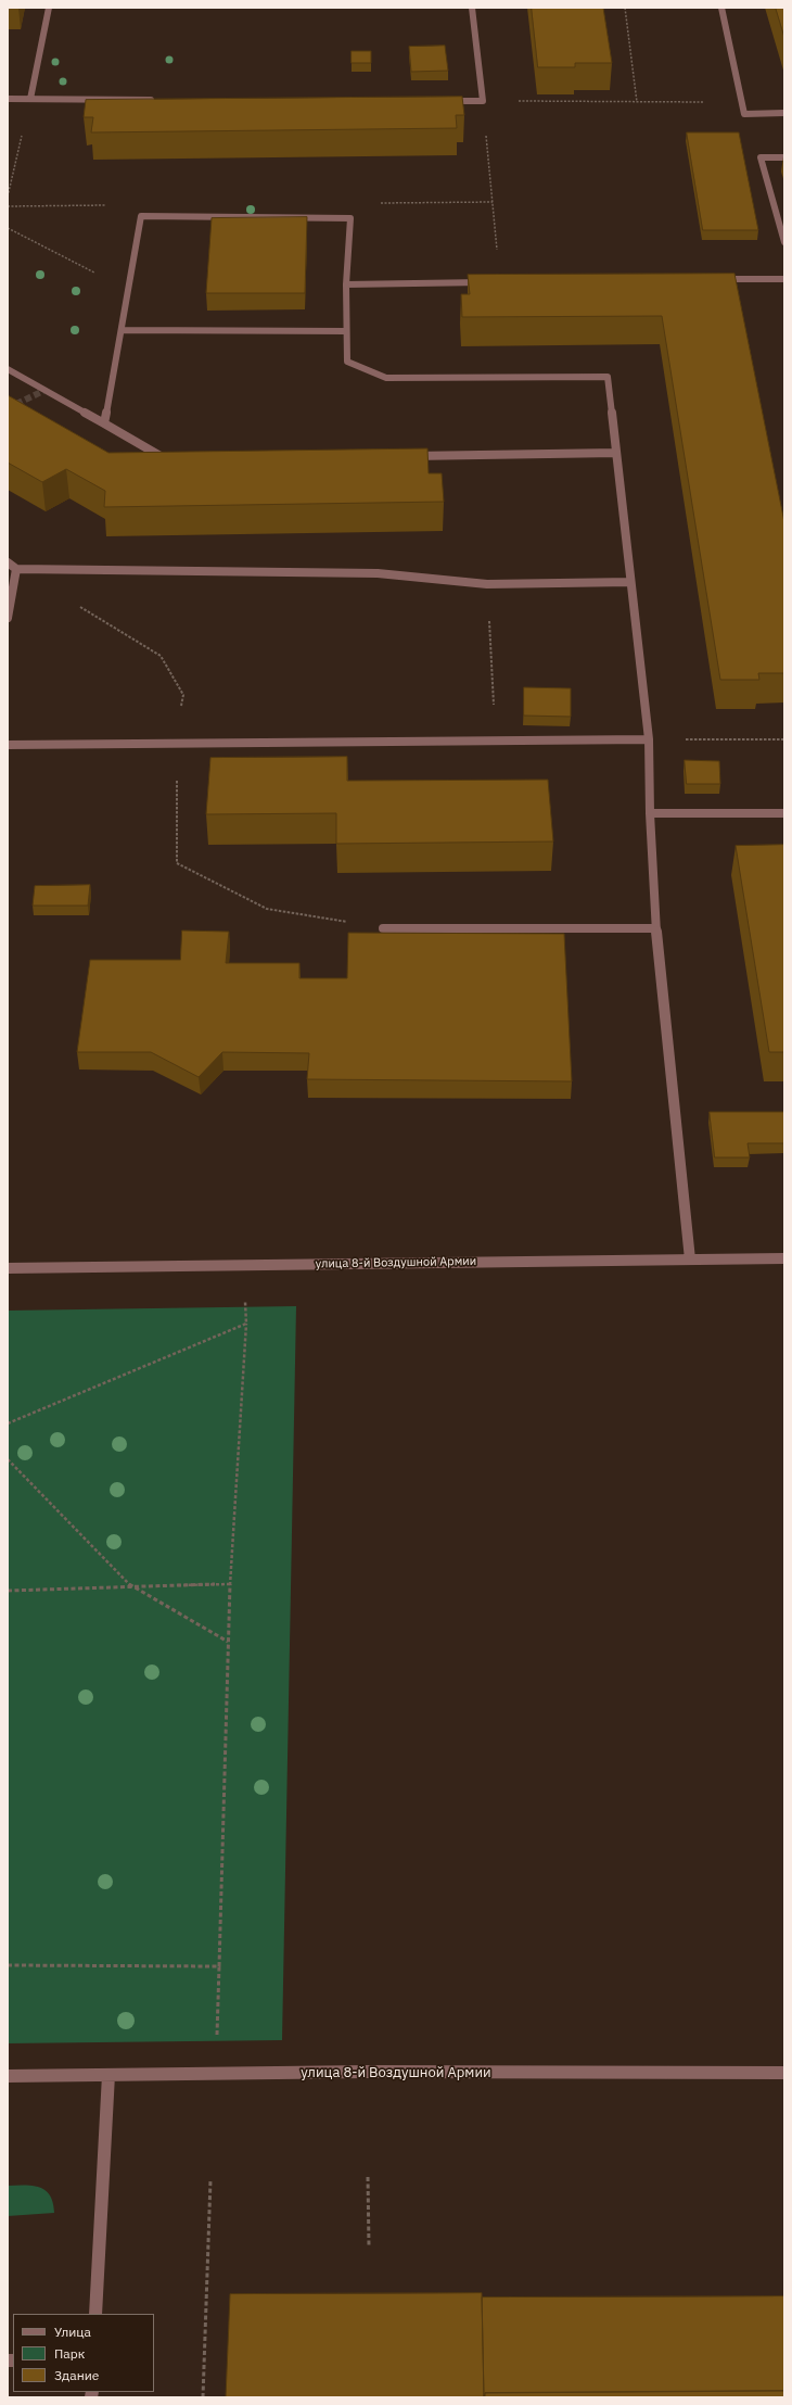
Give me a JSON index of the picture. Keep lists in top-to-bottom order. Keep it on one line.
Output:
{"streets":{"street":["улица 8-й Воздушной Армии"]},"legend":["Улица","Парк","Здание"]}
